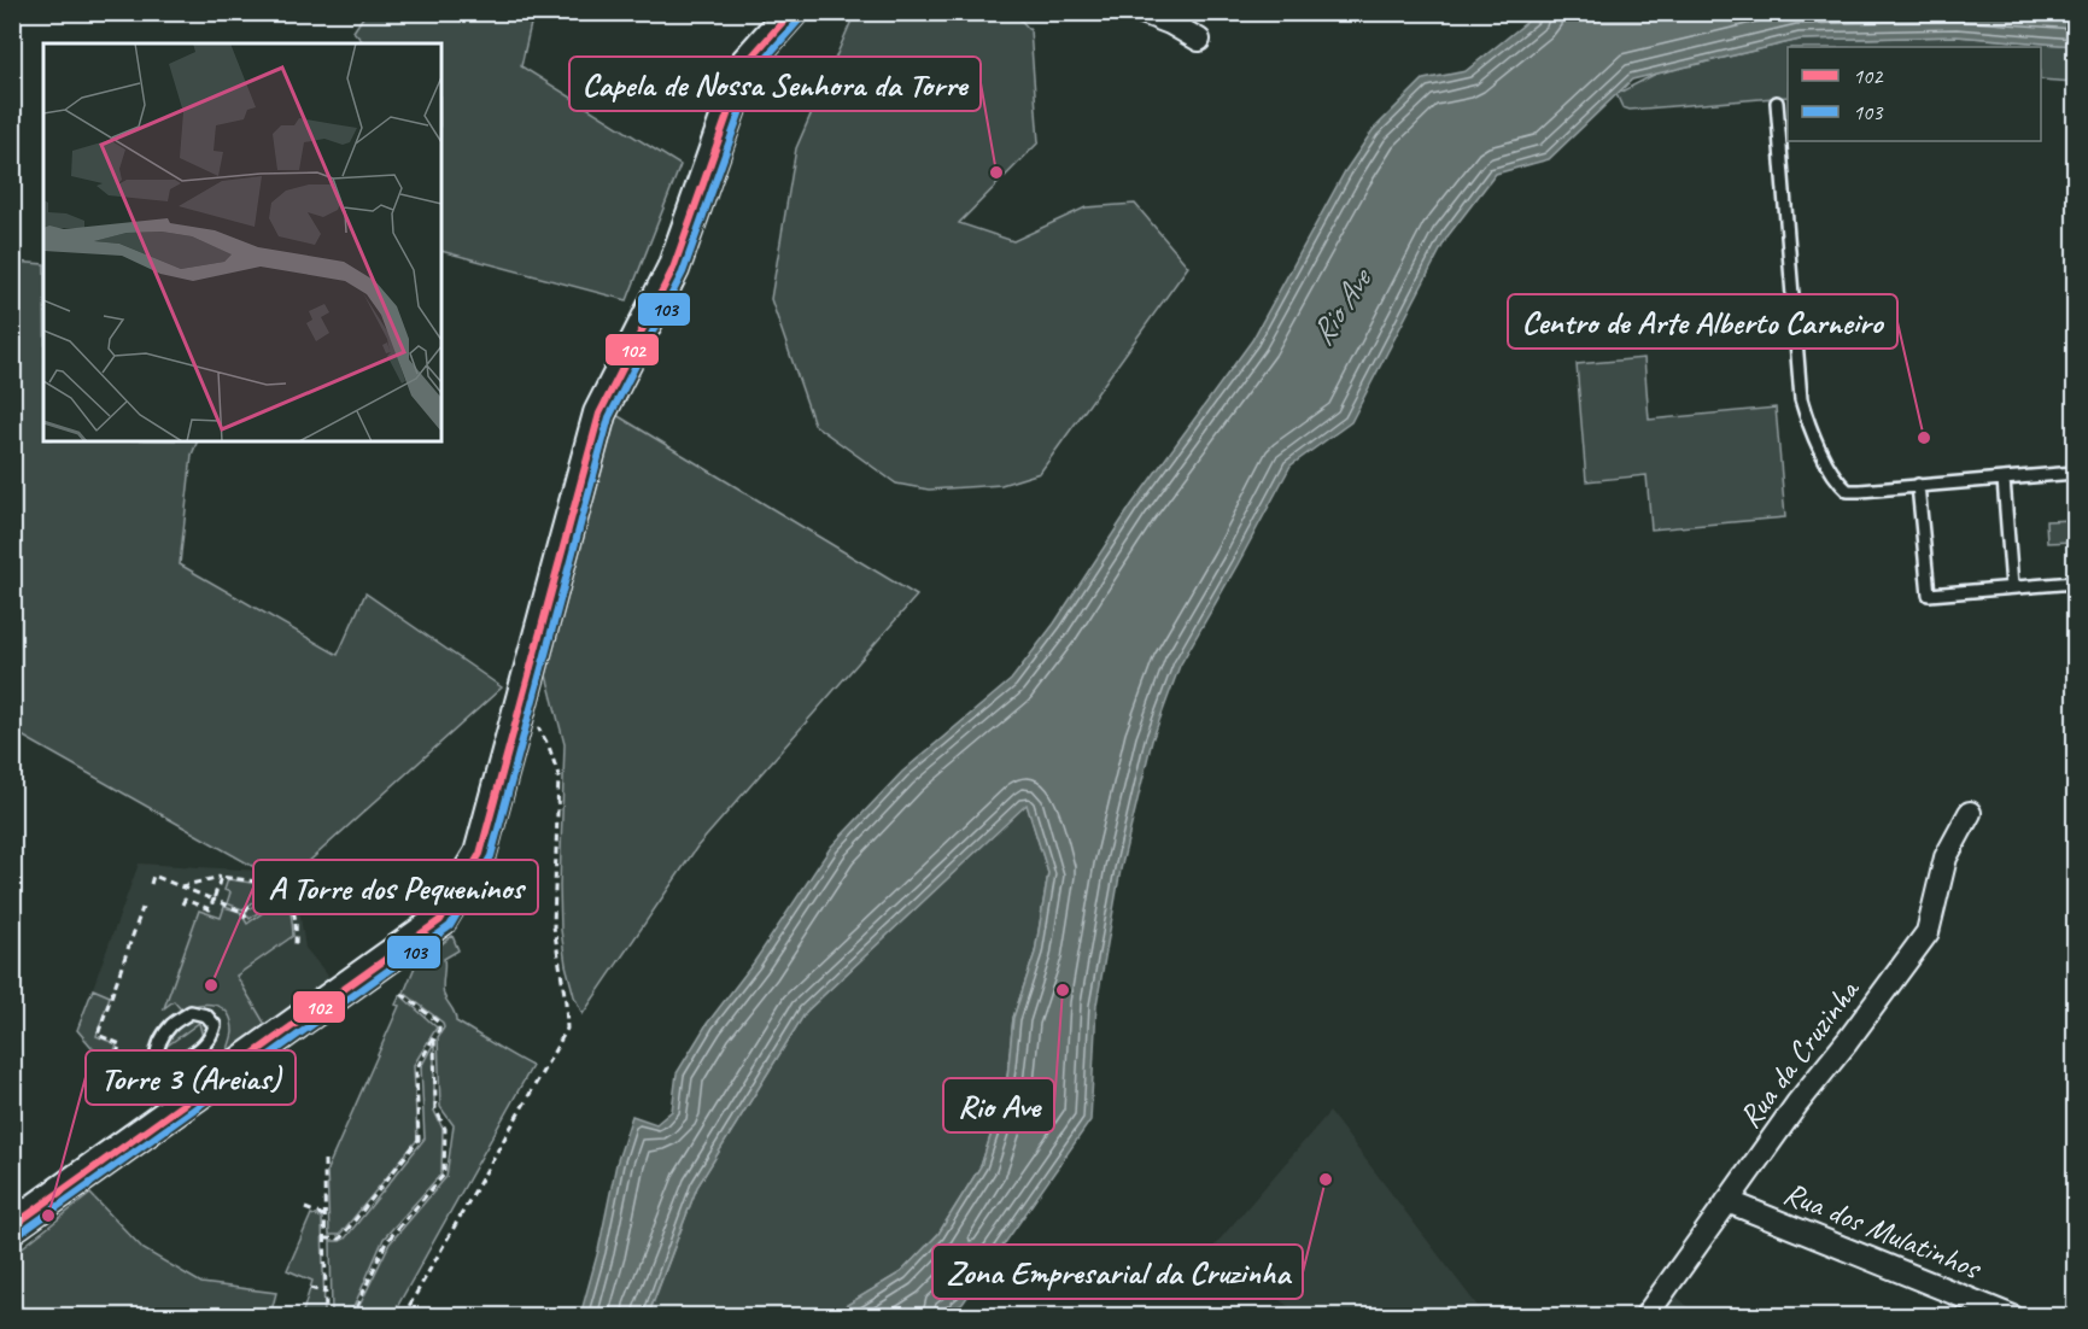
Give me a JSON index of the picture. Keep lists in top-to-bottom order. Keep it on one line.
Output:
{"streets":{"street":["Rua da Cruzinha","Rua dos Mulatinhos"]},"crossings":[["Rua da Cruzinha","Rua dos Mulatinhos"]],"water":["Rio Ave"],"places":["Capela de Nossa Senhora da Torre","Centro de Arte Alberto Carneiro","A Torre dos Pequeninos","Rio Ave","Zona Empresarial da Cruzinha","Torre 3 (Areias)"],"lines":["transit line 102","transit line 103"],"legend":["102","103"]}
